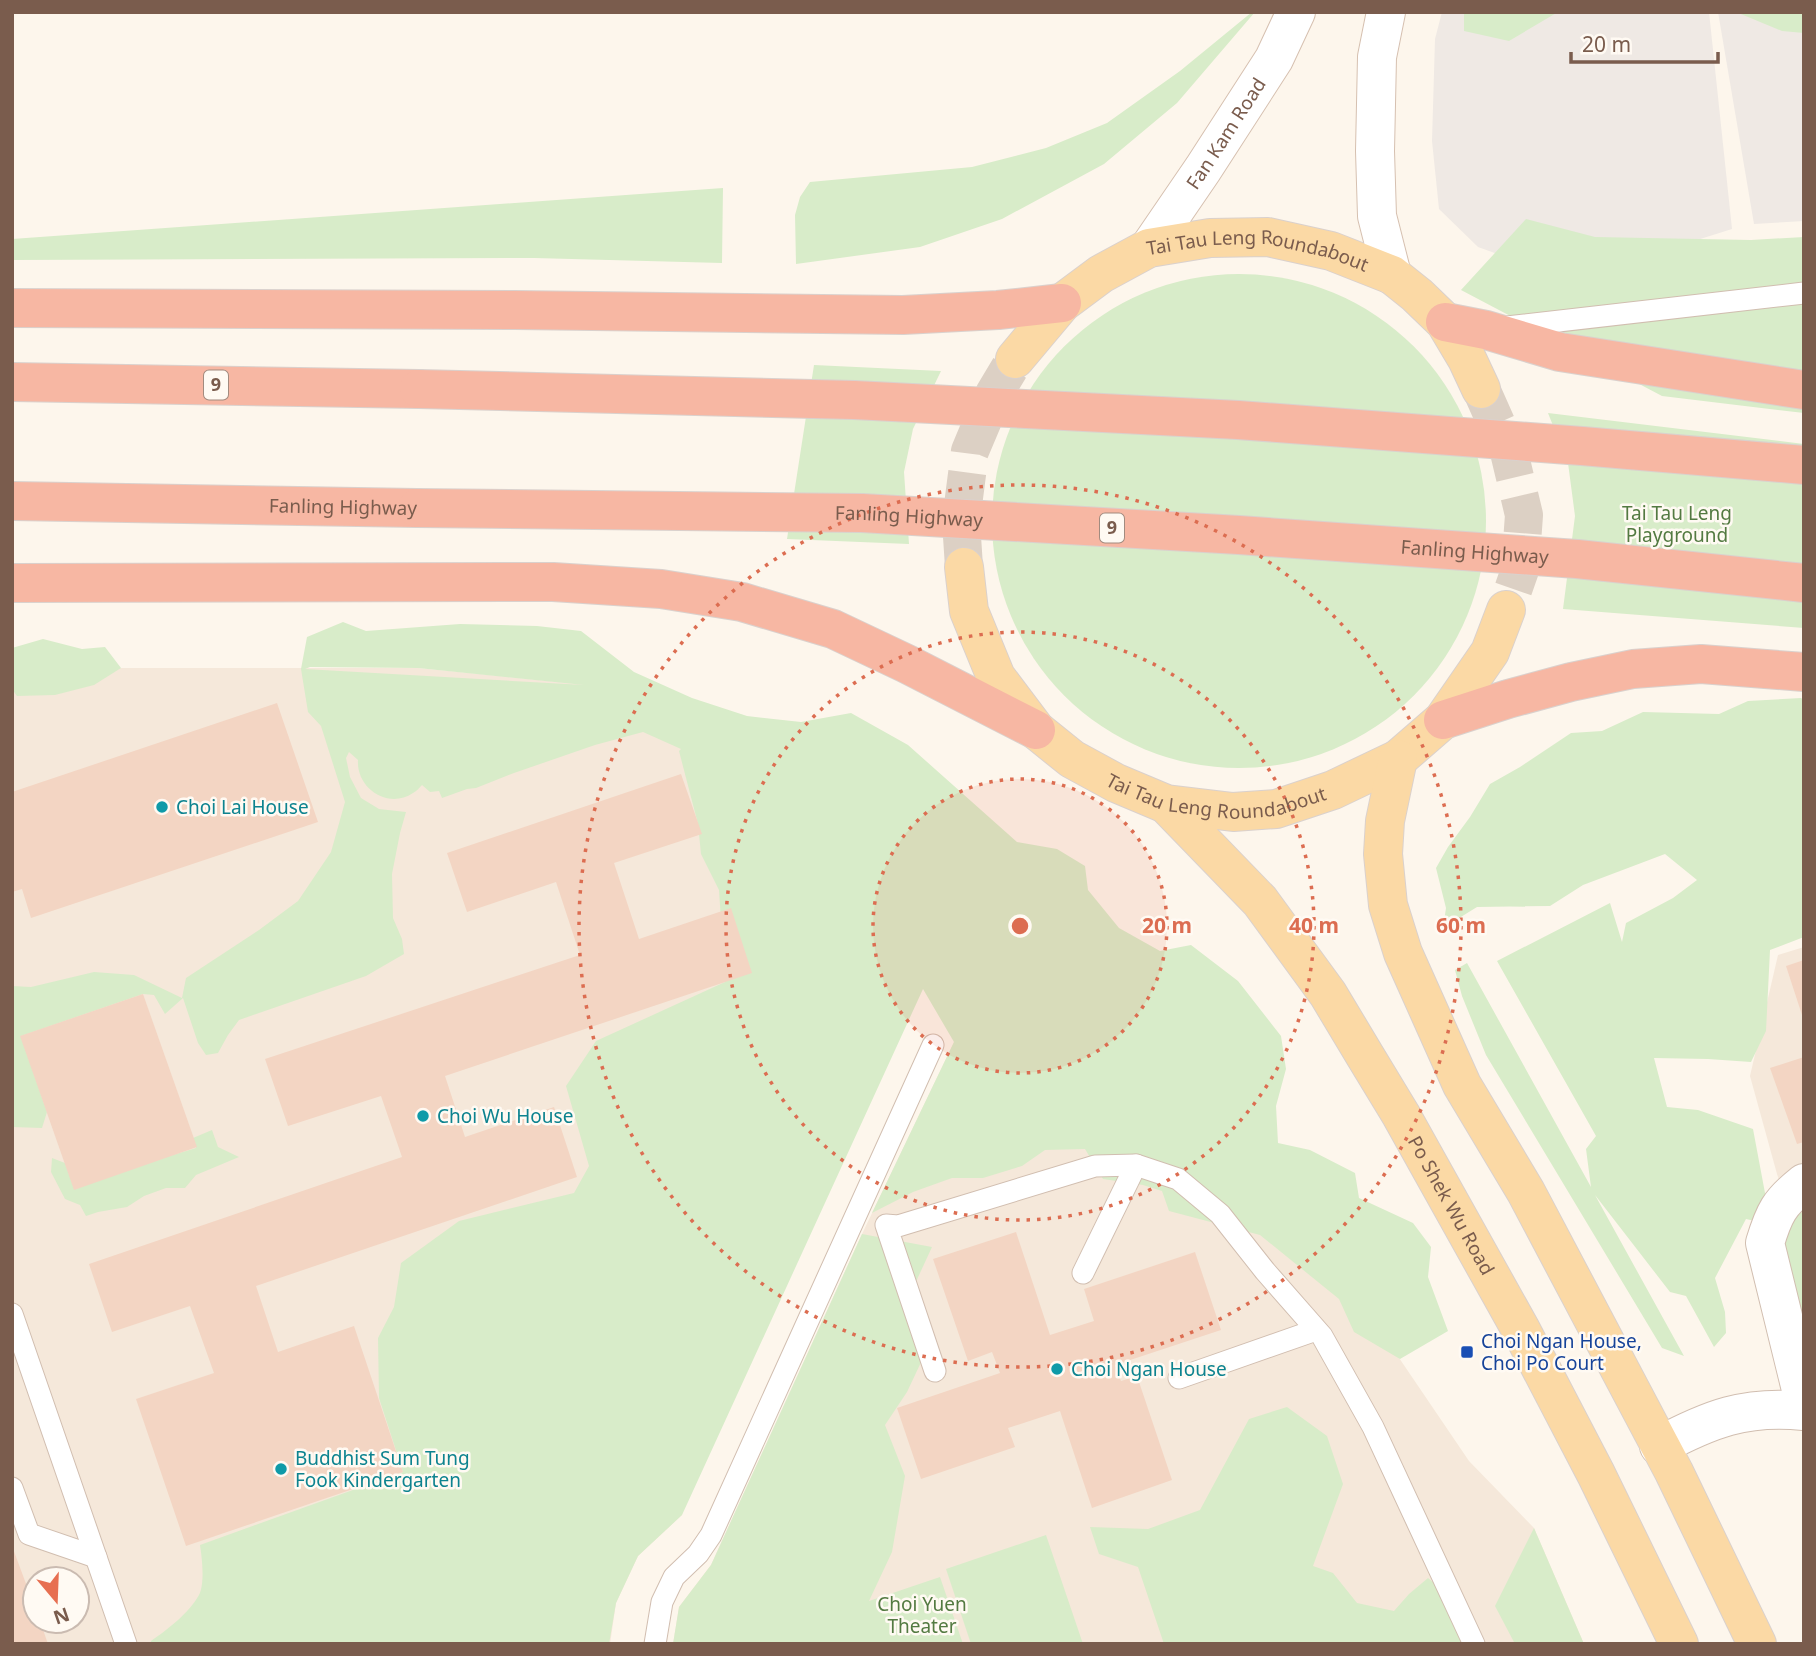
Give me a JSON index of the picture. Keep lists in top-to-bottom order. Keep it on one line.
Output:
{"streets":{"highway":["9","Fanling Highway"],"main road":["Fan Kam Road","Tai Tau Leng Roundabout","Po Shek Wu Road"]},"crossings":[["Fan Kam Road","Tai Tau Leng Roundabout"],["Tai Tau Leng Roundabout","Po Shek Wu Road"]],"parks":["Tai Tau Leng Playground","Choi Yuen Theater"],"places":{"other":["Choi Lai House","Choi Wu House","Choi Ngan House","Buddhist Sum Tung Fook Kindergarten"],"transit":["Choi Ngan House, Choi Po Court"]},"scale_bar":"20 m","north":"bottom","rings":["20 m","40 m","60 m"]}
